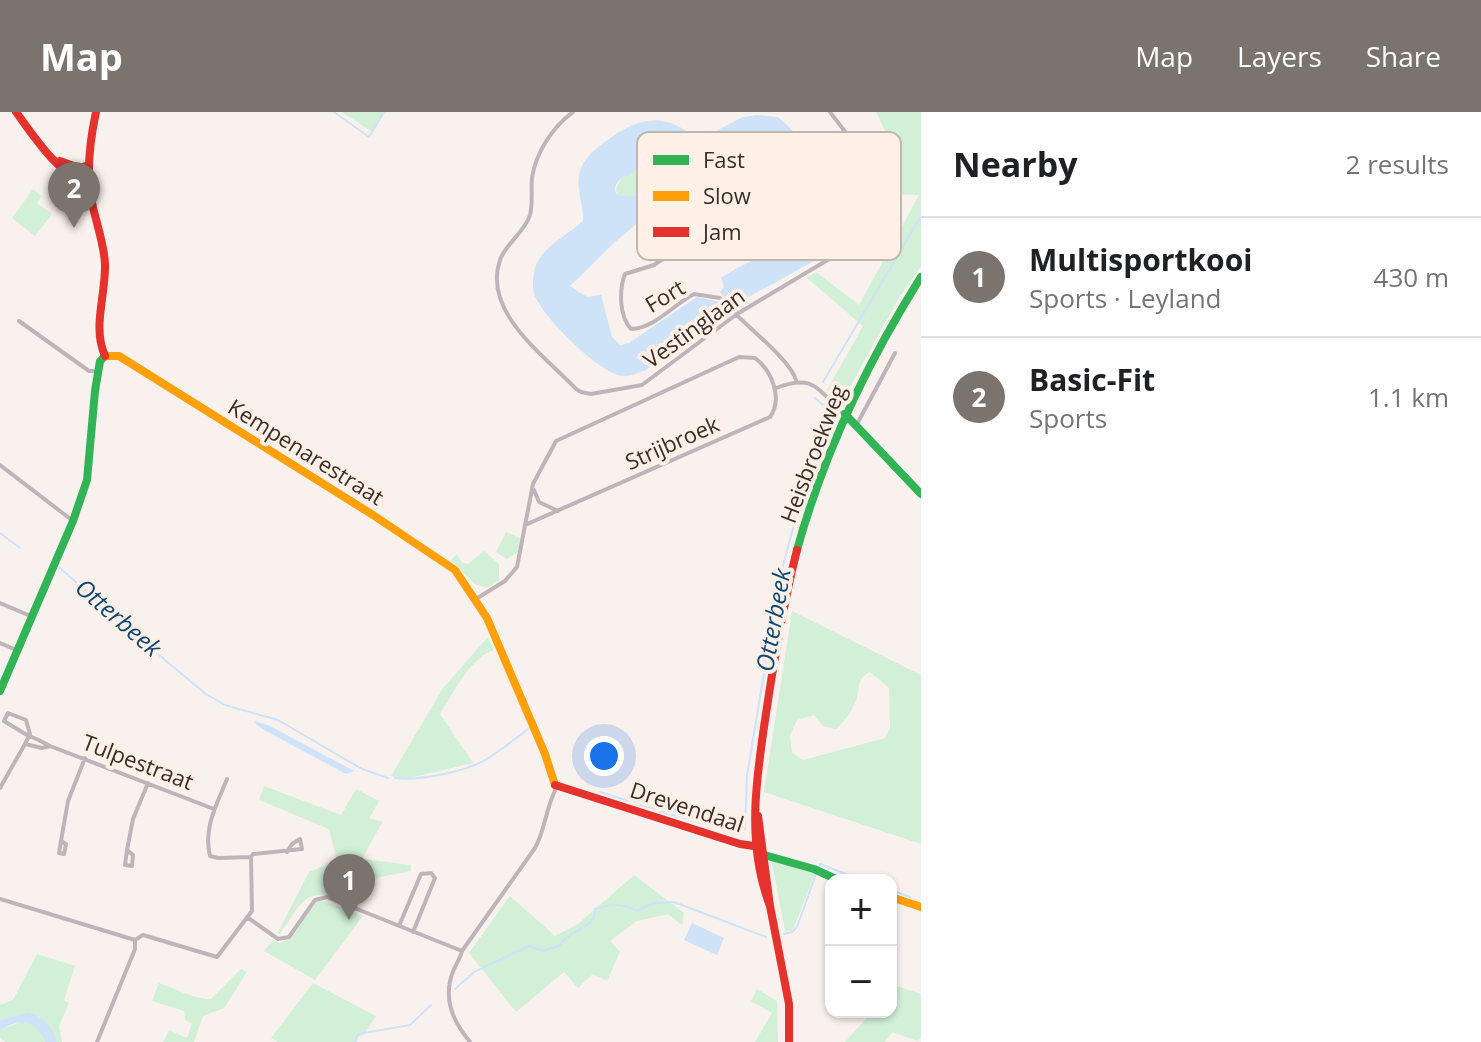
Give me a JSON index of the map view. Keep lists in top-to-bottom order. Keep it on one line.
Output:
{"streets":{"street":["Fort","Vestinglaan","Strijbroek","Kempenarestraat","Heisbroekweg","Tulpestraat","Drevendaal"]},"crossings":[["Fort","Vestinglaan"],["Kempenarestraat","Drevendaal"],["Heisbroekweg","Drevendaal"]],"water":["Otterbeek"],"legend":["Fast","Slow","Jam"],"page":{"header":"Map","nav":["Map","Layers","Share"],"heading":["Nearby","2 results"],"pins":["2","1"],"list":[{"mark":"1","name":"Multisportkooi","note":"Sports · Leyland","value":"430 m"},{"mark":"2","name":"Basic-Fit","note":"Sports","value":"1.1 km"}],"map_buttons":["+","−"]}}
